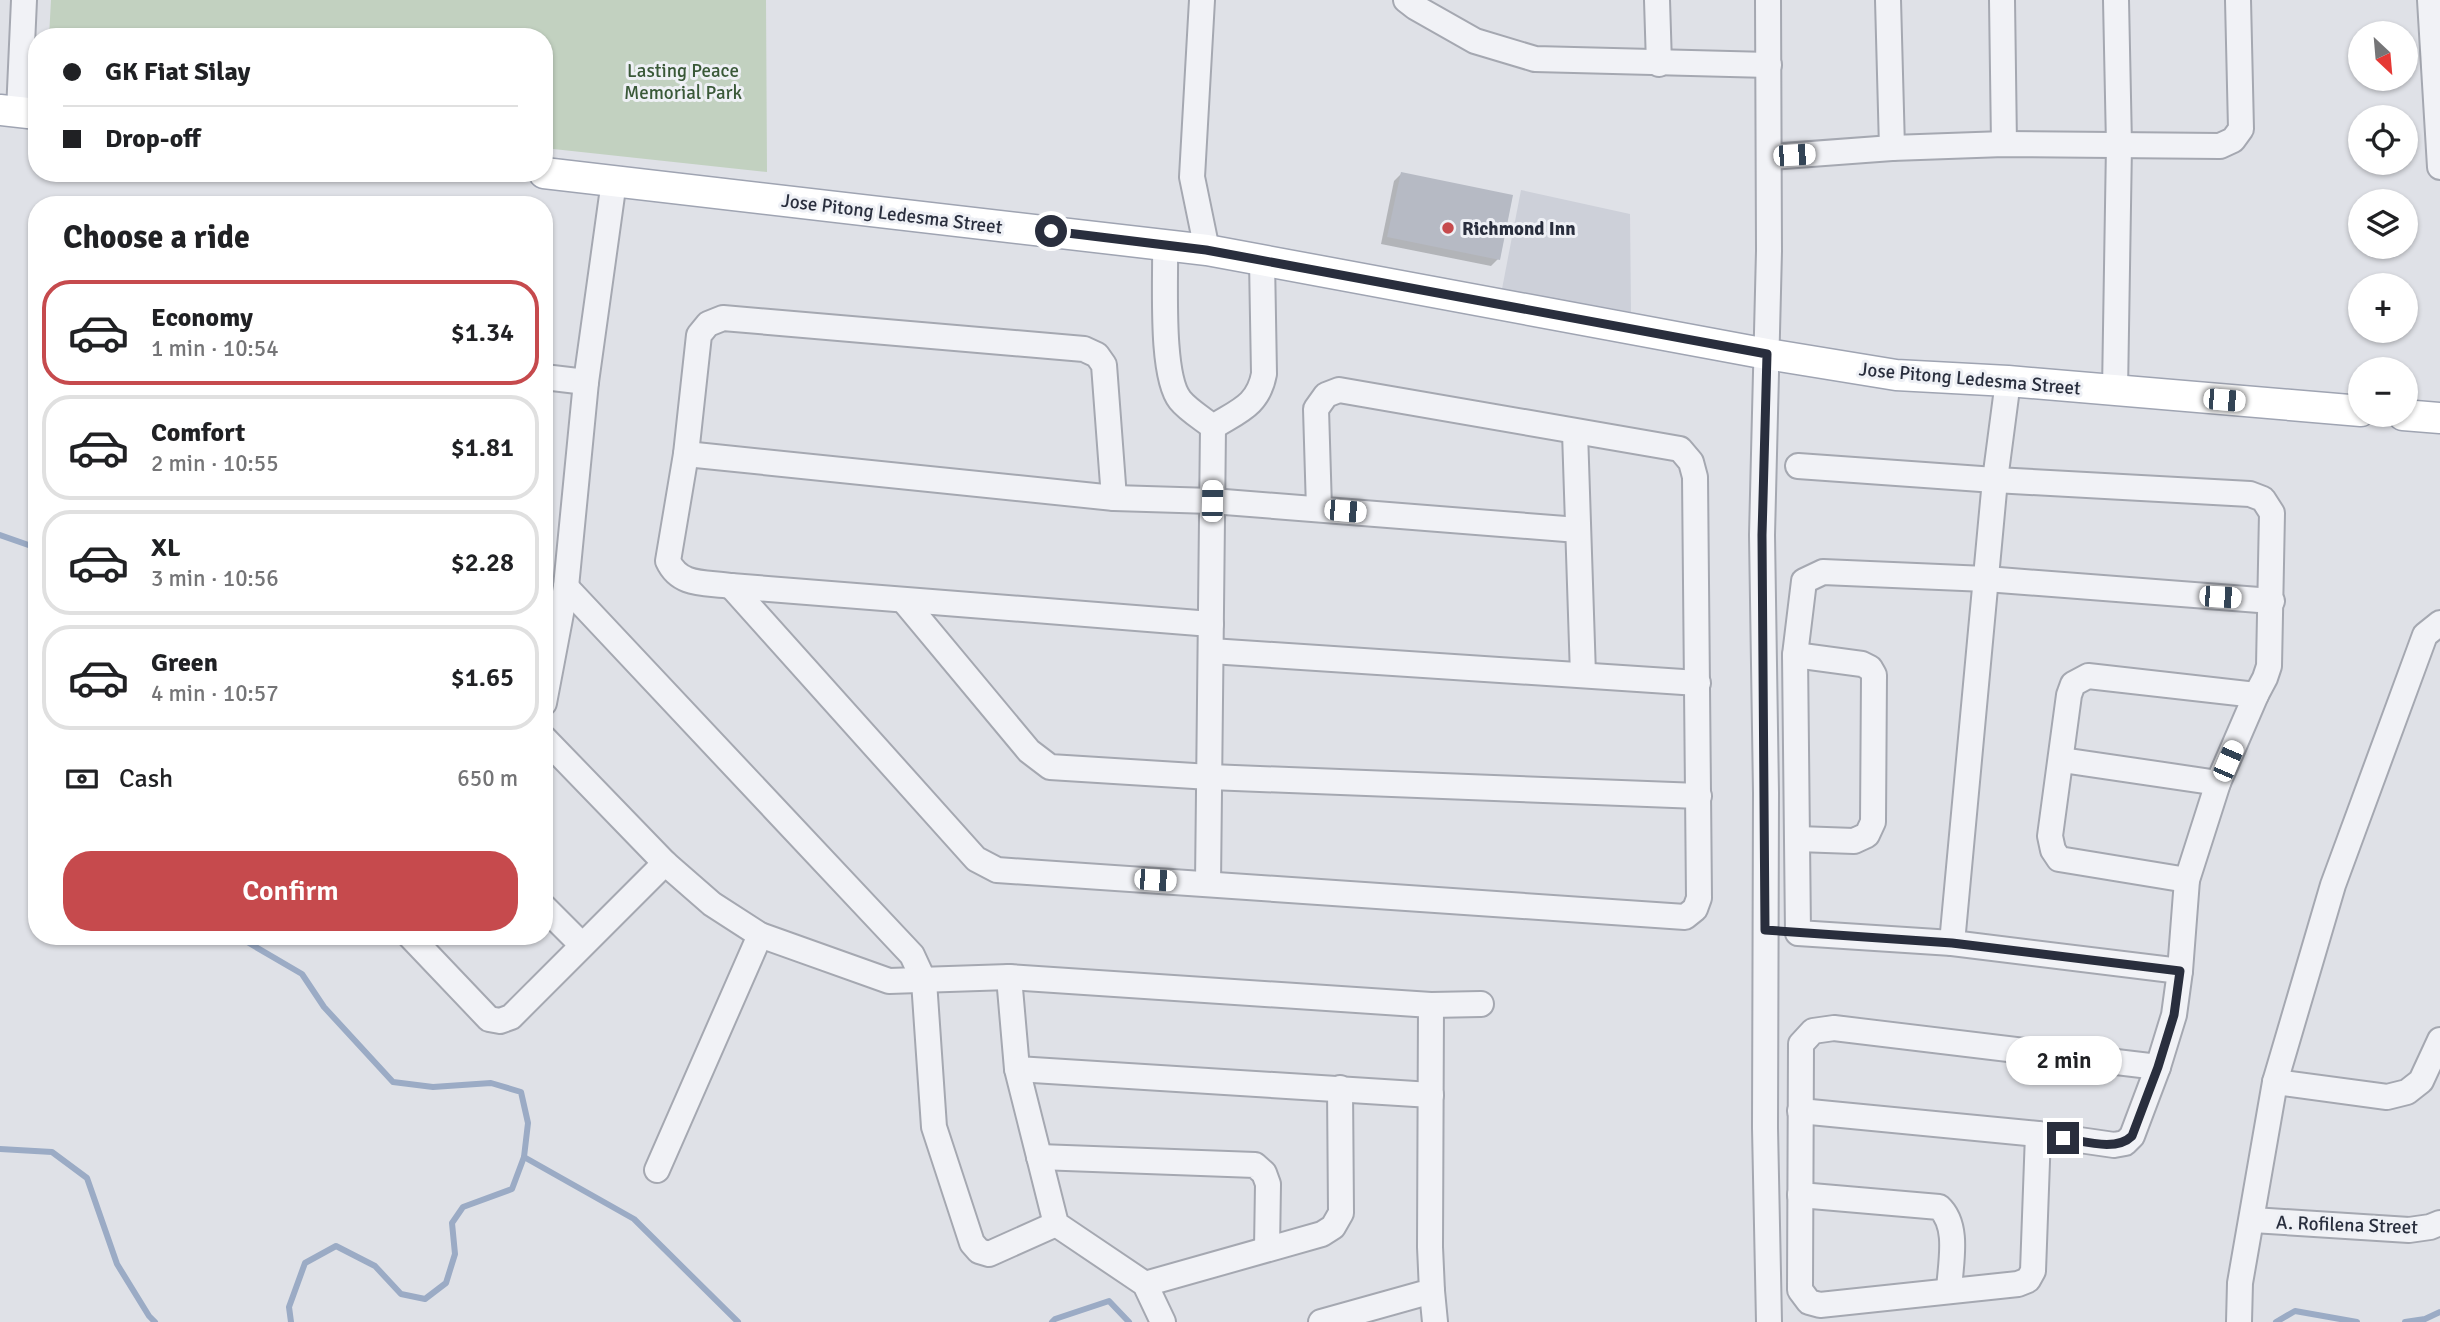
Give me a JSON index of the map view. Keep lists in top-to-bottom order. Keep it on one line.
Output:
{"streets":{"main road":["Jose Pitong Ledesma Street"],"street":["A. Rofilena Street"]},"parks":["Lasting Peace Memorial Park"],"places":["Richmond Inn"],"north":"bottom right","page":{"map_buttons":["+","−"],"banner":["GK Fiat Silay","Drop-off"],"heading":"Choose a ride","list":[{"name":"Economy","note":"1 min · 10:54","value":"$1.34"},{"name":"Comfort","note":"2 min · 10:55","value":"$1.81"},{"name":"XL","note":"3 min · 10:56","value":"$2.28"},{"name":"Green","note":"4 min · 10:57","value":"$1.65"}],"pay":["Cash","650 m"],"buttons":"Confirm","bubble":"2 min"}}
